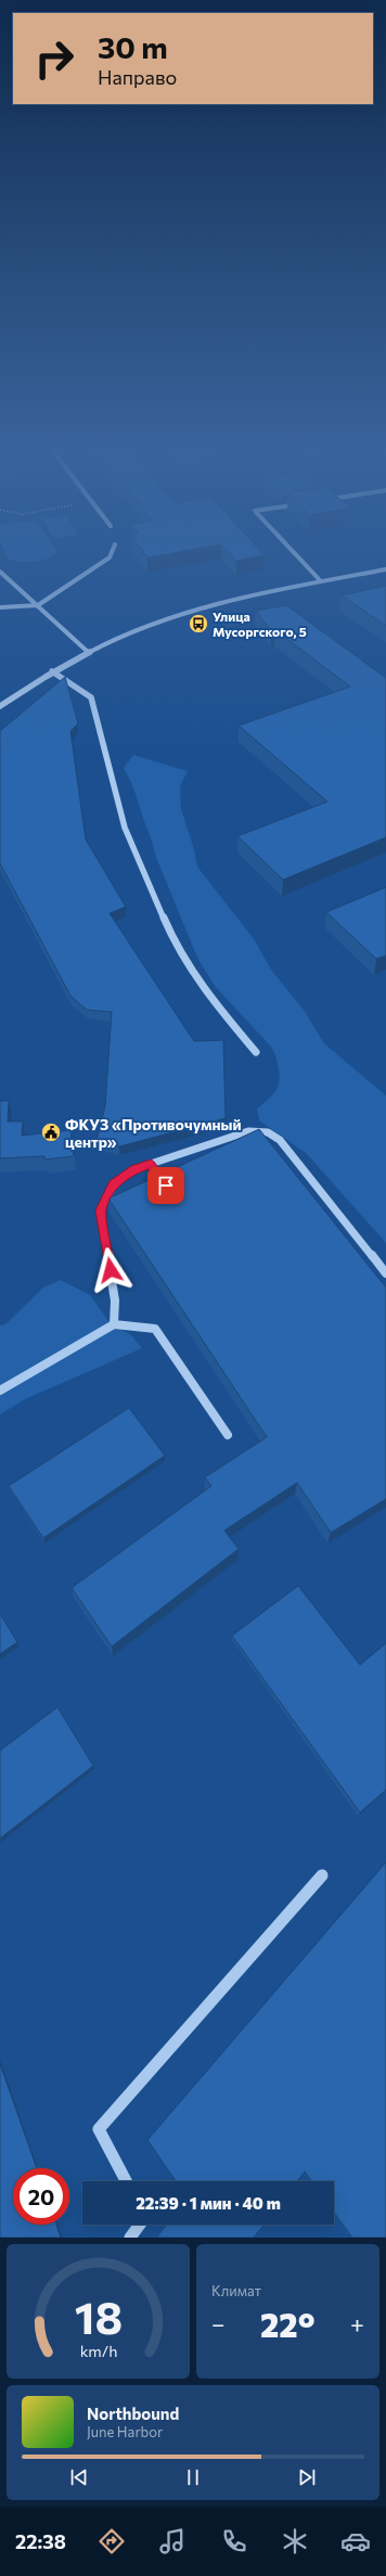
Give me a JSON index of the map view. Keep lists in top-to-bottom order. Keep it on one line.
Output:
{"places":{"bus stop":["Улица Мусоргского, 5"],"public building":["ФКУЗ «Противочумный центр»"]},"page":{"turn":["30 m","Направо"],"limit":"20","trip":"22:39 · 1 мин · 40 m","tile":"Климат","heat":["−","22°","+"],"song":["Northbound","June Harbor"],"tabs":"22:38","gauge":["18","km/h"]}}
